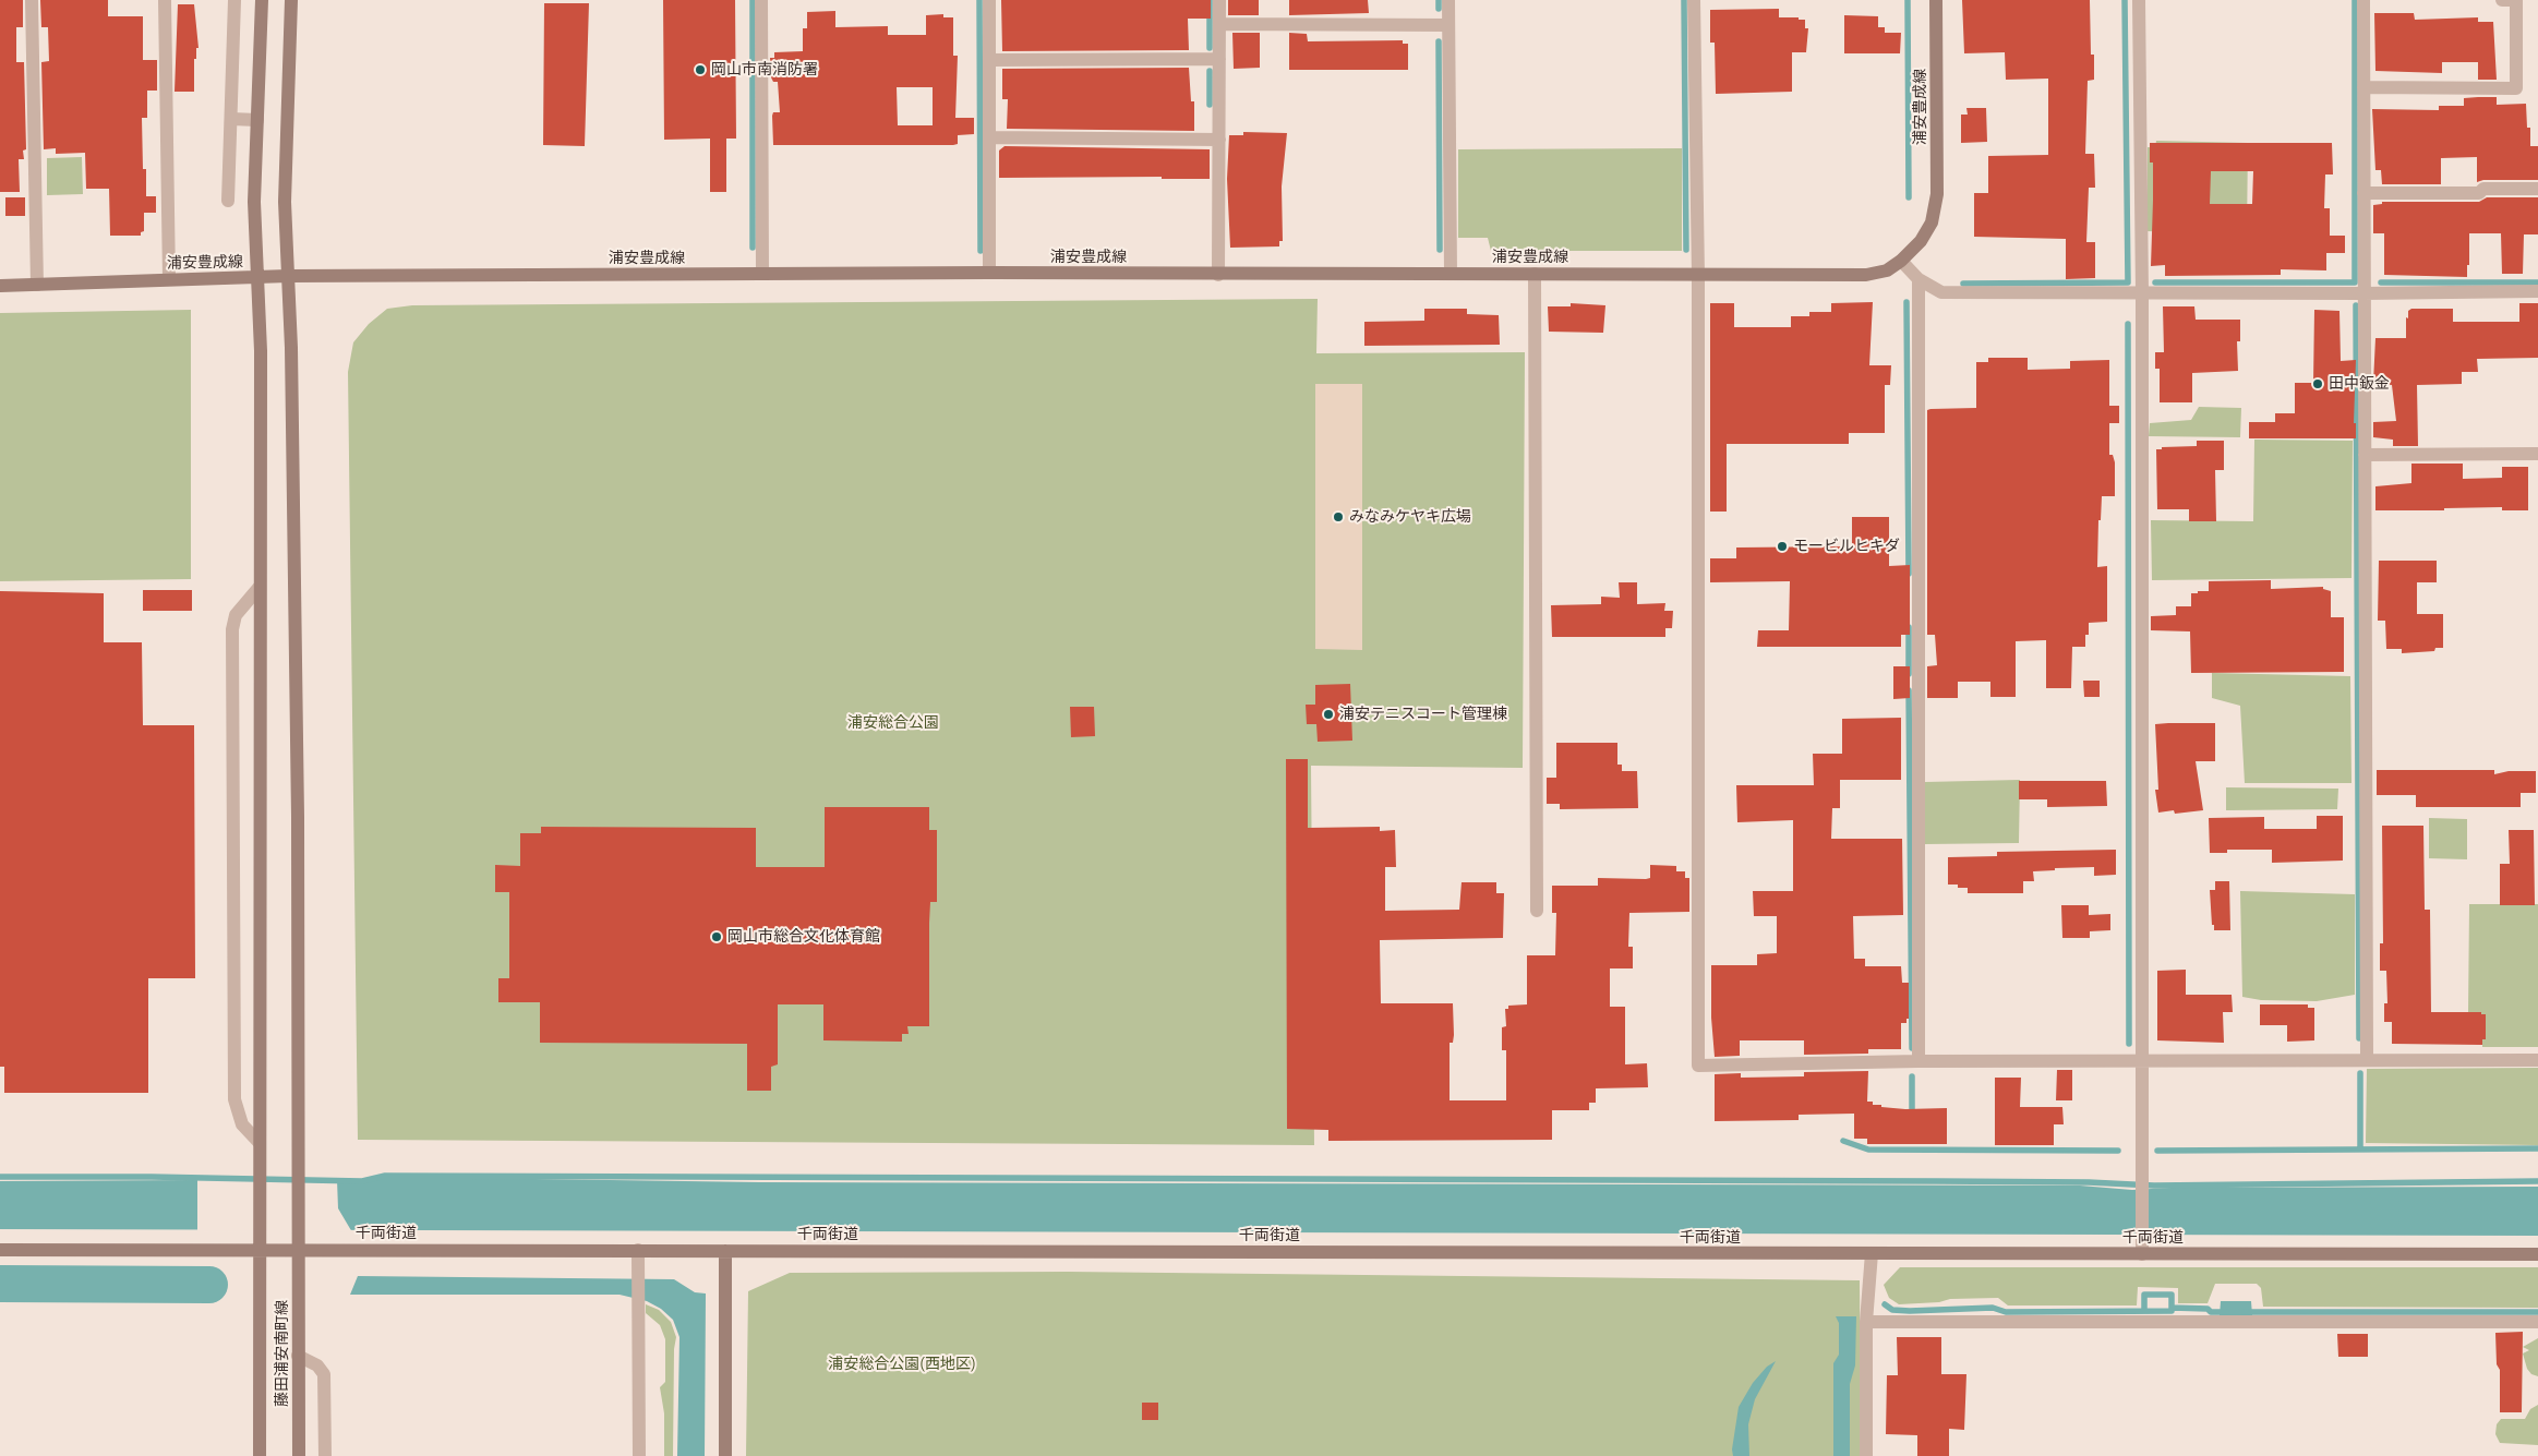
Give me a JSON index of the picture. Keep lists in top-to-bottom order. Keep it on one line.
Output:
{"streets":{"street":["浦安豊成線","千両街道","藤田浦安南町線"]},"crossings":[["浦安豊成線","藤田浦安南町線"],["千両街道","藤田浦安南町線"]],"parks":["浦安総合公園","浦安総合公園(西地区)"],"places":["岡山市南消防署","田中鈑金","みなみケヤキ広場","モービルヒキダ","浦安テニスコート管理棟","岡山市総合文化体育館"]}
